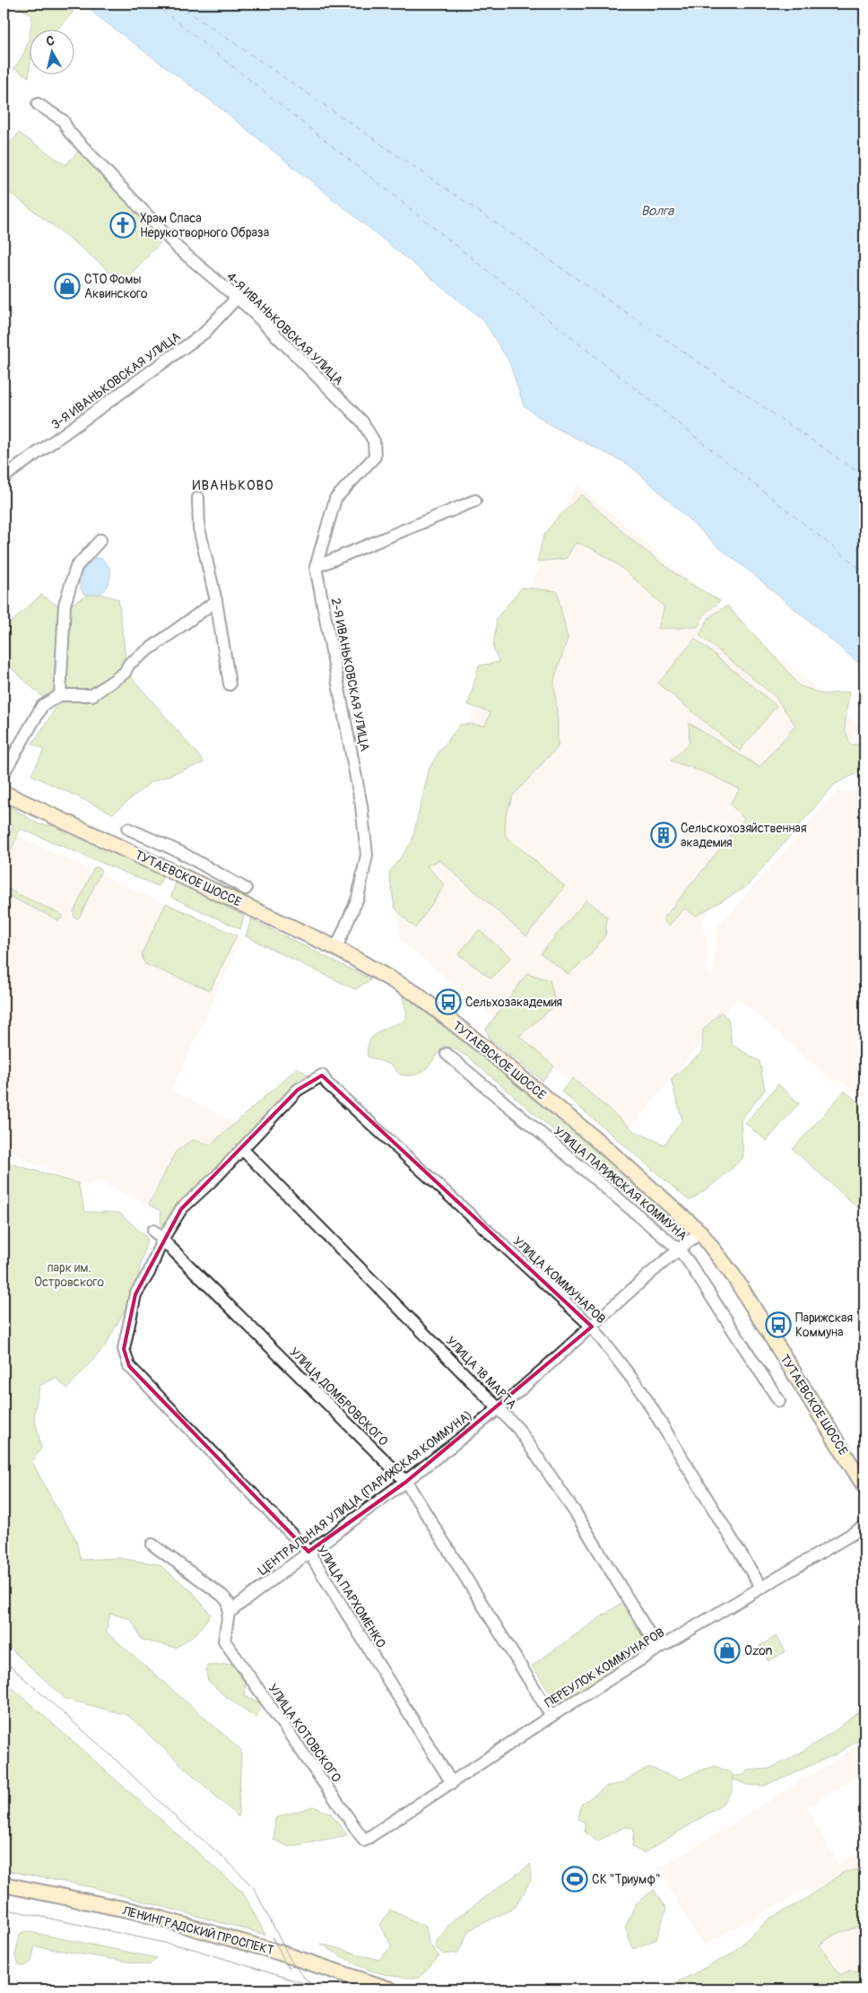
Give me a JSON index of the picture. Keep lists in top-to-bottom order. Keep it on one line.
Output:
{"streets":{"main road":["ТУТАЕВСКОЕ ШОССЕ","ЛЕНИНГРАДСКИЙ ПРОСПЕКТ"],"street":["4-Я ИВАНЬКОВСКАЯ УЛИЦА","3-Я ИВАНЬКОВСКАЯ УЛИЦА","2-Я ИВАНЬКОВСКАЯ УЛИЦА","УЛИЦА ПАРИЖСКАЯ КОММУНА","УЛИЦА КОММУНАРОВ","УЛИЦА 18 МАРТА","УЛИЦА ДОМБРОВСКОГО","ЦЕНТРАЛЬНАЯ УЛИЦА (ПАРИЖСКАЯ КОММУНА)","УЛИЦА ПАРХОМЕНКО","ПЕРЕУЛОК КОММУНАРОВ","УЛИЦА КОТОВСКОГО"]},"crossings":[["4-Я ИВАНЬКОВСКАЯ УЛИЦА","3-Я ИВАНЬКОВСКАЯ УЛИЦА"],["4-Я ИВАНЬКОВСКАЯ УЛИЦА","2-Я ИВАНЬКОВСКАЯ УЛИЦА"],["2-Я ИВАНЬКОВСКАЯ УЛИЦА","ТУТАЕВСКОЕ ШОССЕ"],["ТУТАЕВСКОЕ ШОССЕ","ЦЕНТРАЛЬНАЯ УЛИЦА (ПАРИЖСКАЯ КОММУНА)"],["УЛИЦА ПАРИЖСКАЯ КОММУНА","ЦЕНТРАЛЬНАЯ УЛИЦА (ПАРИЖСКАЯ КОММУНА)"],["УЛИЦА КОММУНАРОВ","УЛИЦА 18 МАРТА"],["УЛИЦА КОММУНАРОВ","ЦЕНТРАЛЬНАЯ УЛИЦА (ПАРИЖСКАЯ КОММУНА)"],["УЛИЦА КОММУНАРОВ","ПЕРЕУЛОК КОММУНАРОВ"],["УЛИЦА 18 МАРТА","ЦЕНТРАЛЬНАЯ УЛИЦА (ПАРИЖСКАЯ КОММУНА)"],["УЛИЦА 18 МАРТА","ПЕРЕУЛОК КОММУНАРОВ"],["УЛИЦА ДОМБРОВСКОГО","ЦЕНТРАЛЬНАЯ УЛИЦА (ПАРИЖСКАЯ КОММУНА)"],["УЛИЦА ДОМБРОВСКОГО","УЛИЦА ПАРХОМЕНКО"],["УЛИЦА ДОМБРОВСКОГО","ПЕРЕУЛОК КОММУНАРОВ"],["ЦЕНТРАЛЬНАЯ УЛИЦА (ПАРИЖСКАЯ КОММУНА)","УЛИЦА ПАРХОМЕНКО"],["ЦЕНТРАЛЬНАЯ УЛИЦА (ПАРИЖСКАЯ КОММУНА)","УЛИЦА КОТОВСКОГО"],["УЛИЦА ПАРХОМЕНКО","ПЕРЕУЛОК КОММУНАРОВ"],["ПЕРЕУЛОК КОММУНАРОВ","УЛИЦА КОТОВСКОГО"]],"districts":["ИВАНЬКОВО"],"water":["Волга"],"parks":["парк им. Островского"],"places":{"church":["Храм Спаса Нерукотворного Образа"],"shop":["СТО Фомы Аквинского","Ozon"],"building":["Сельскохозяйственная академия"],"bus stop":["Сельхозакадемия","Парижская Коммуна"],"sports":["СК \"Триумф\""]},"north":"top"}
